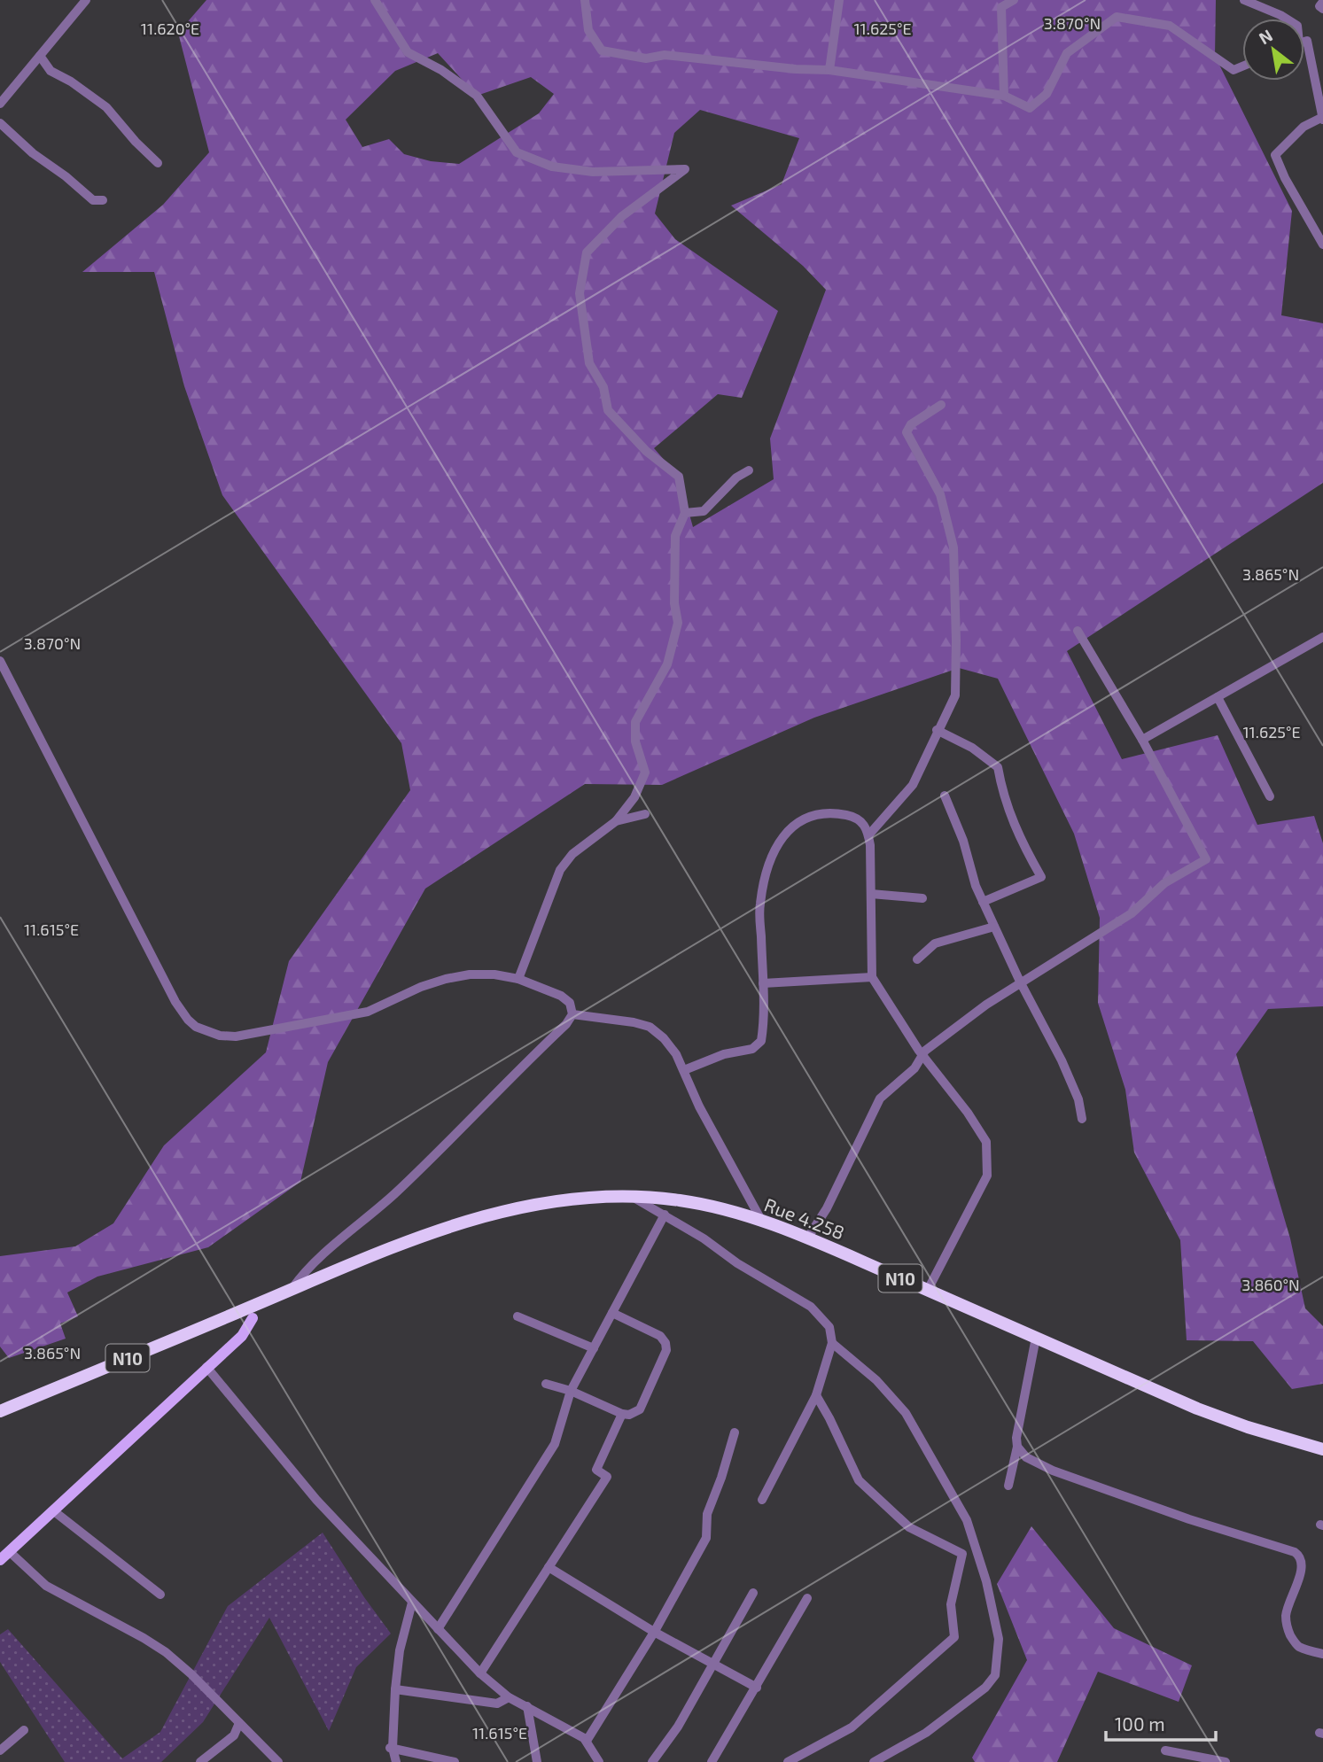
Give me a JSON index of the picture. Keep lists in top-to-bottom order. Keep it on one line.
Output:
{"streets":{"highway":["Rue 4.258","N10"]},"crossings":[["Rue 4.258","N10"]],"scale_bar":"100 m","north":"top left","coordinates":["3.870°N","11.625°E","11.620°E","3.865°N","11.615°E","3.860°N"]}
